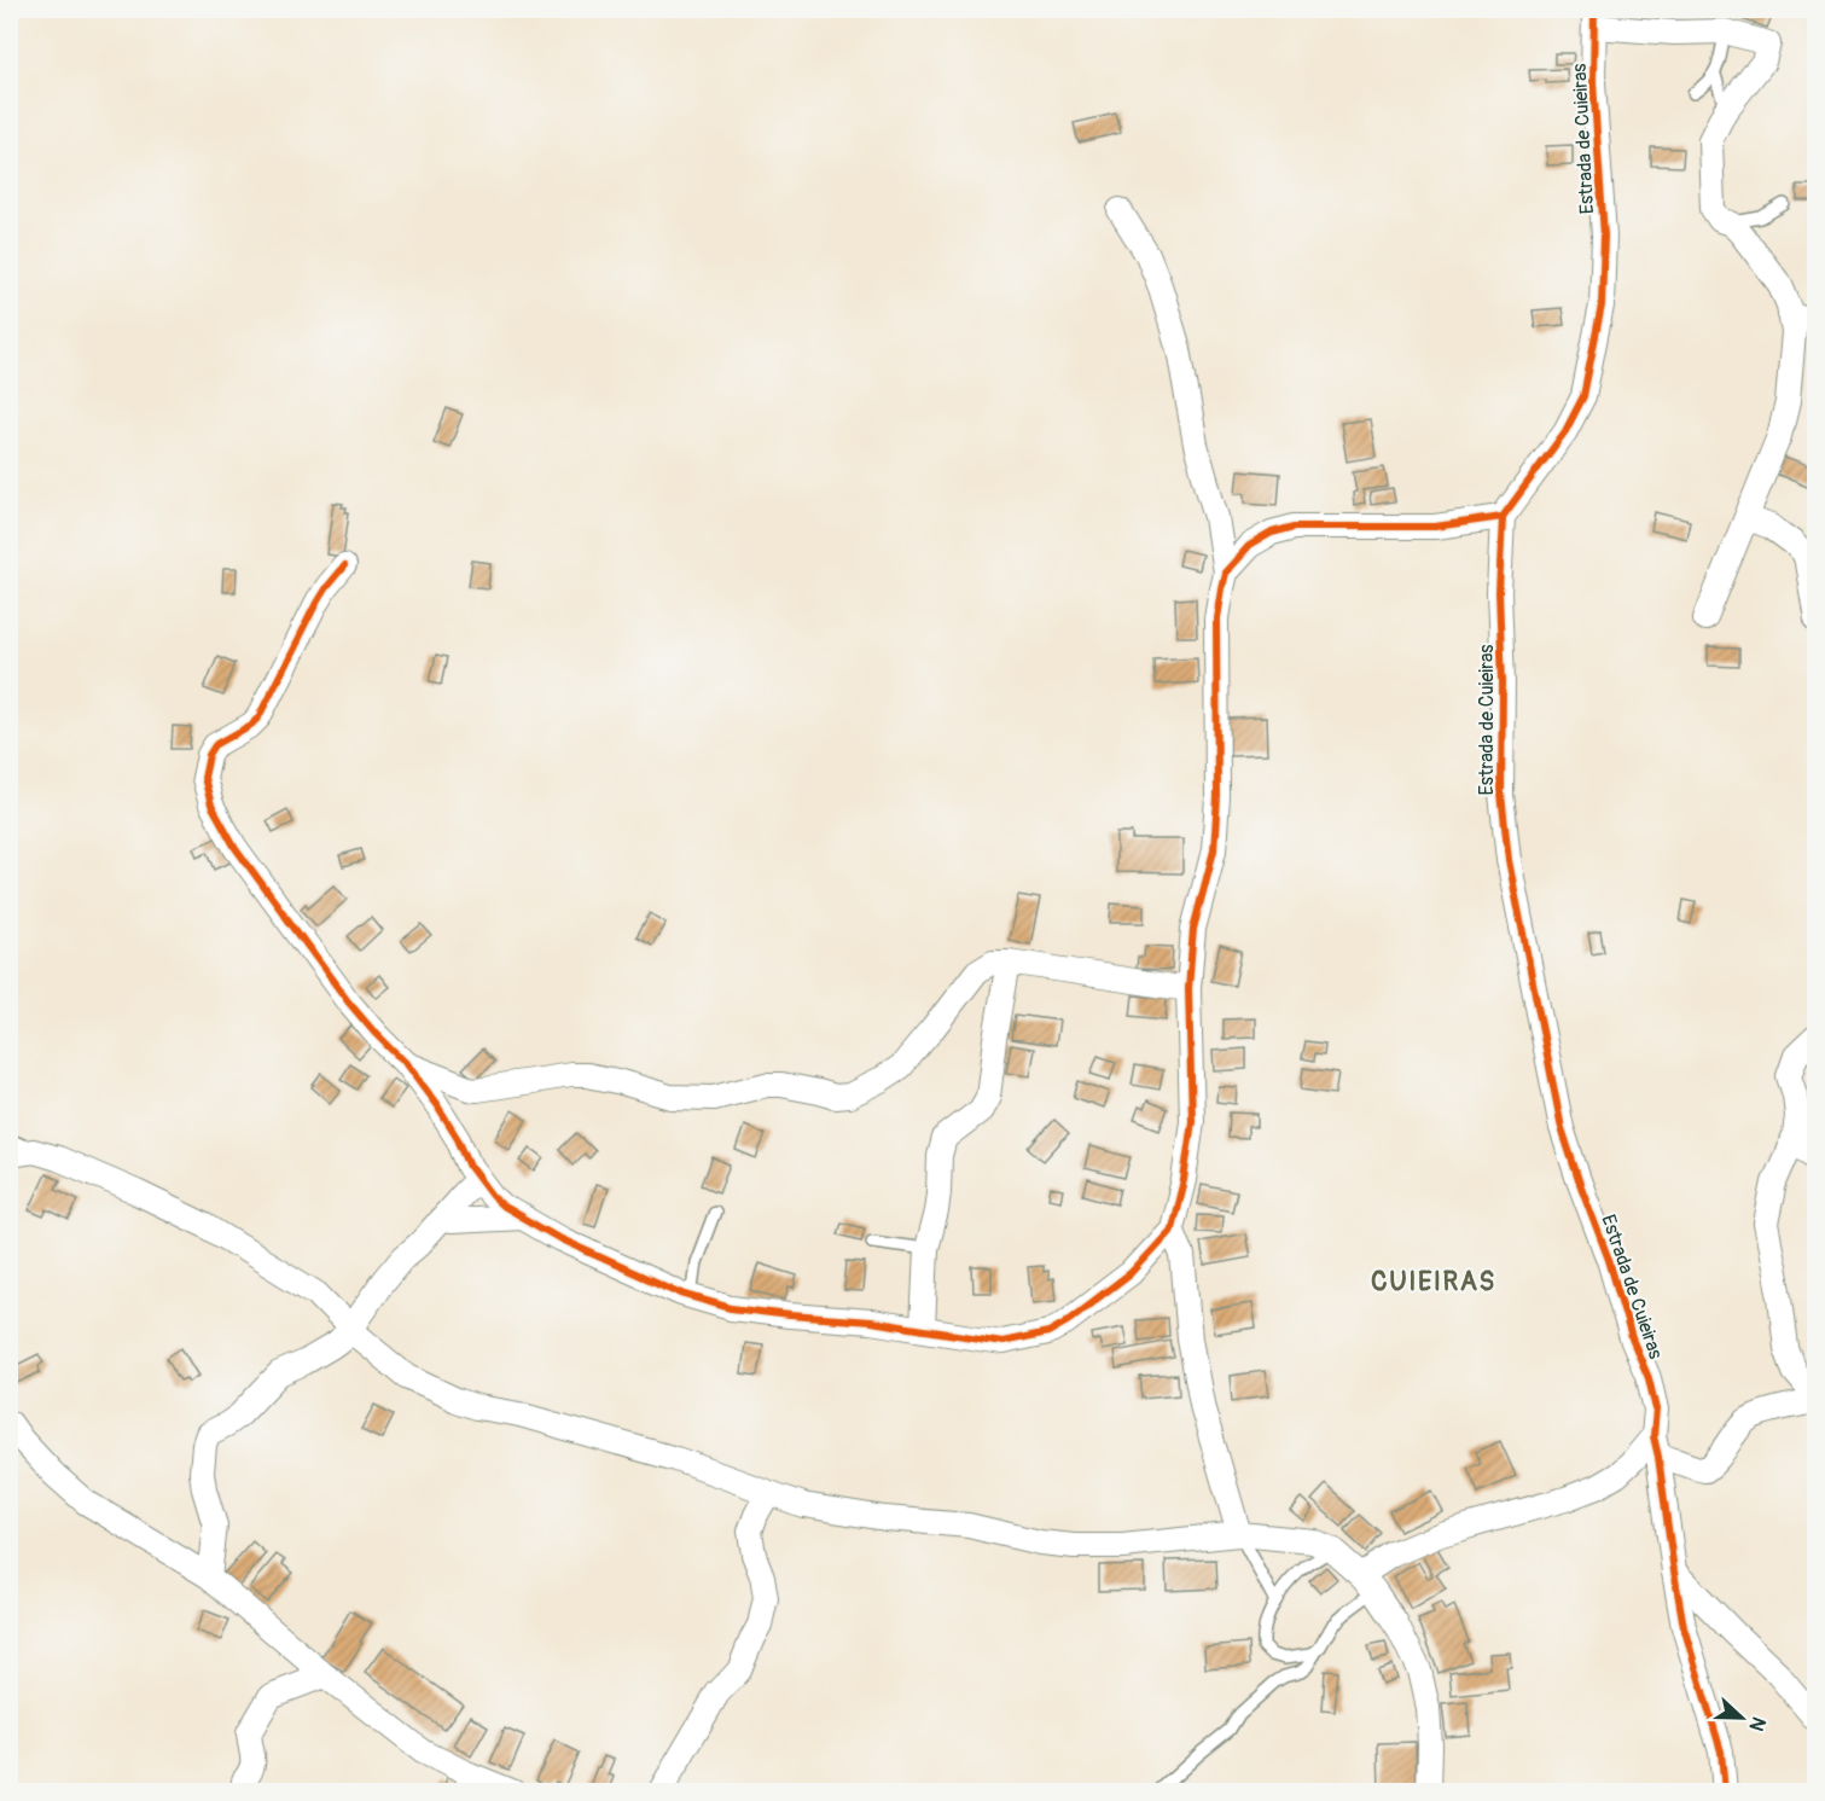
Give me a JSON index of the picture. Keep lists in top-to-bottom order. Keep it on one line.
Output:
{"streets":{"street":["Estrada de Cuieiras"]},"districts":["CUIEIRAS"],"north":"right"}
